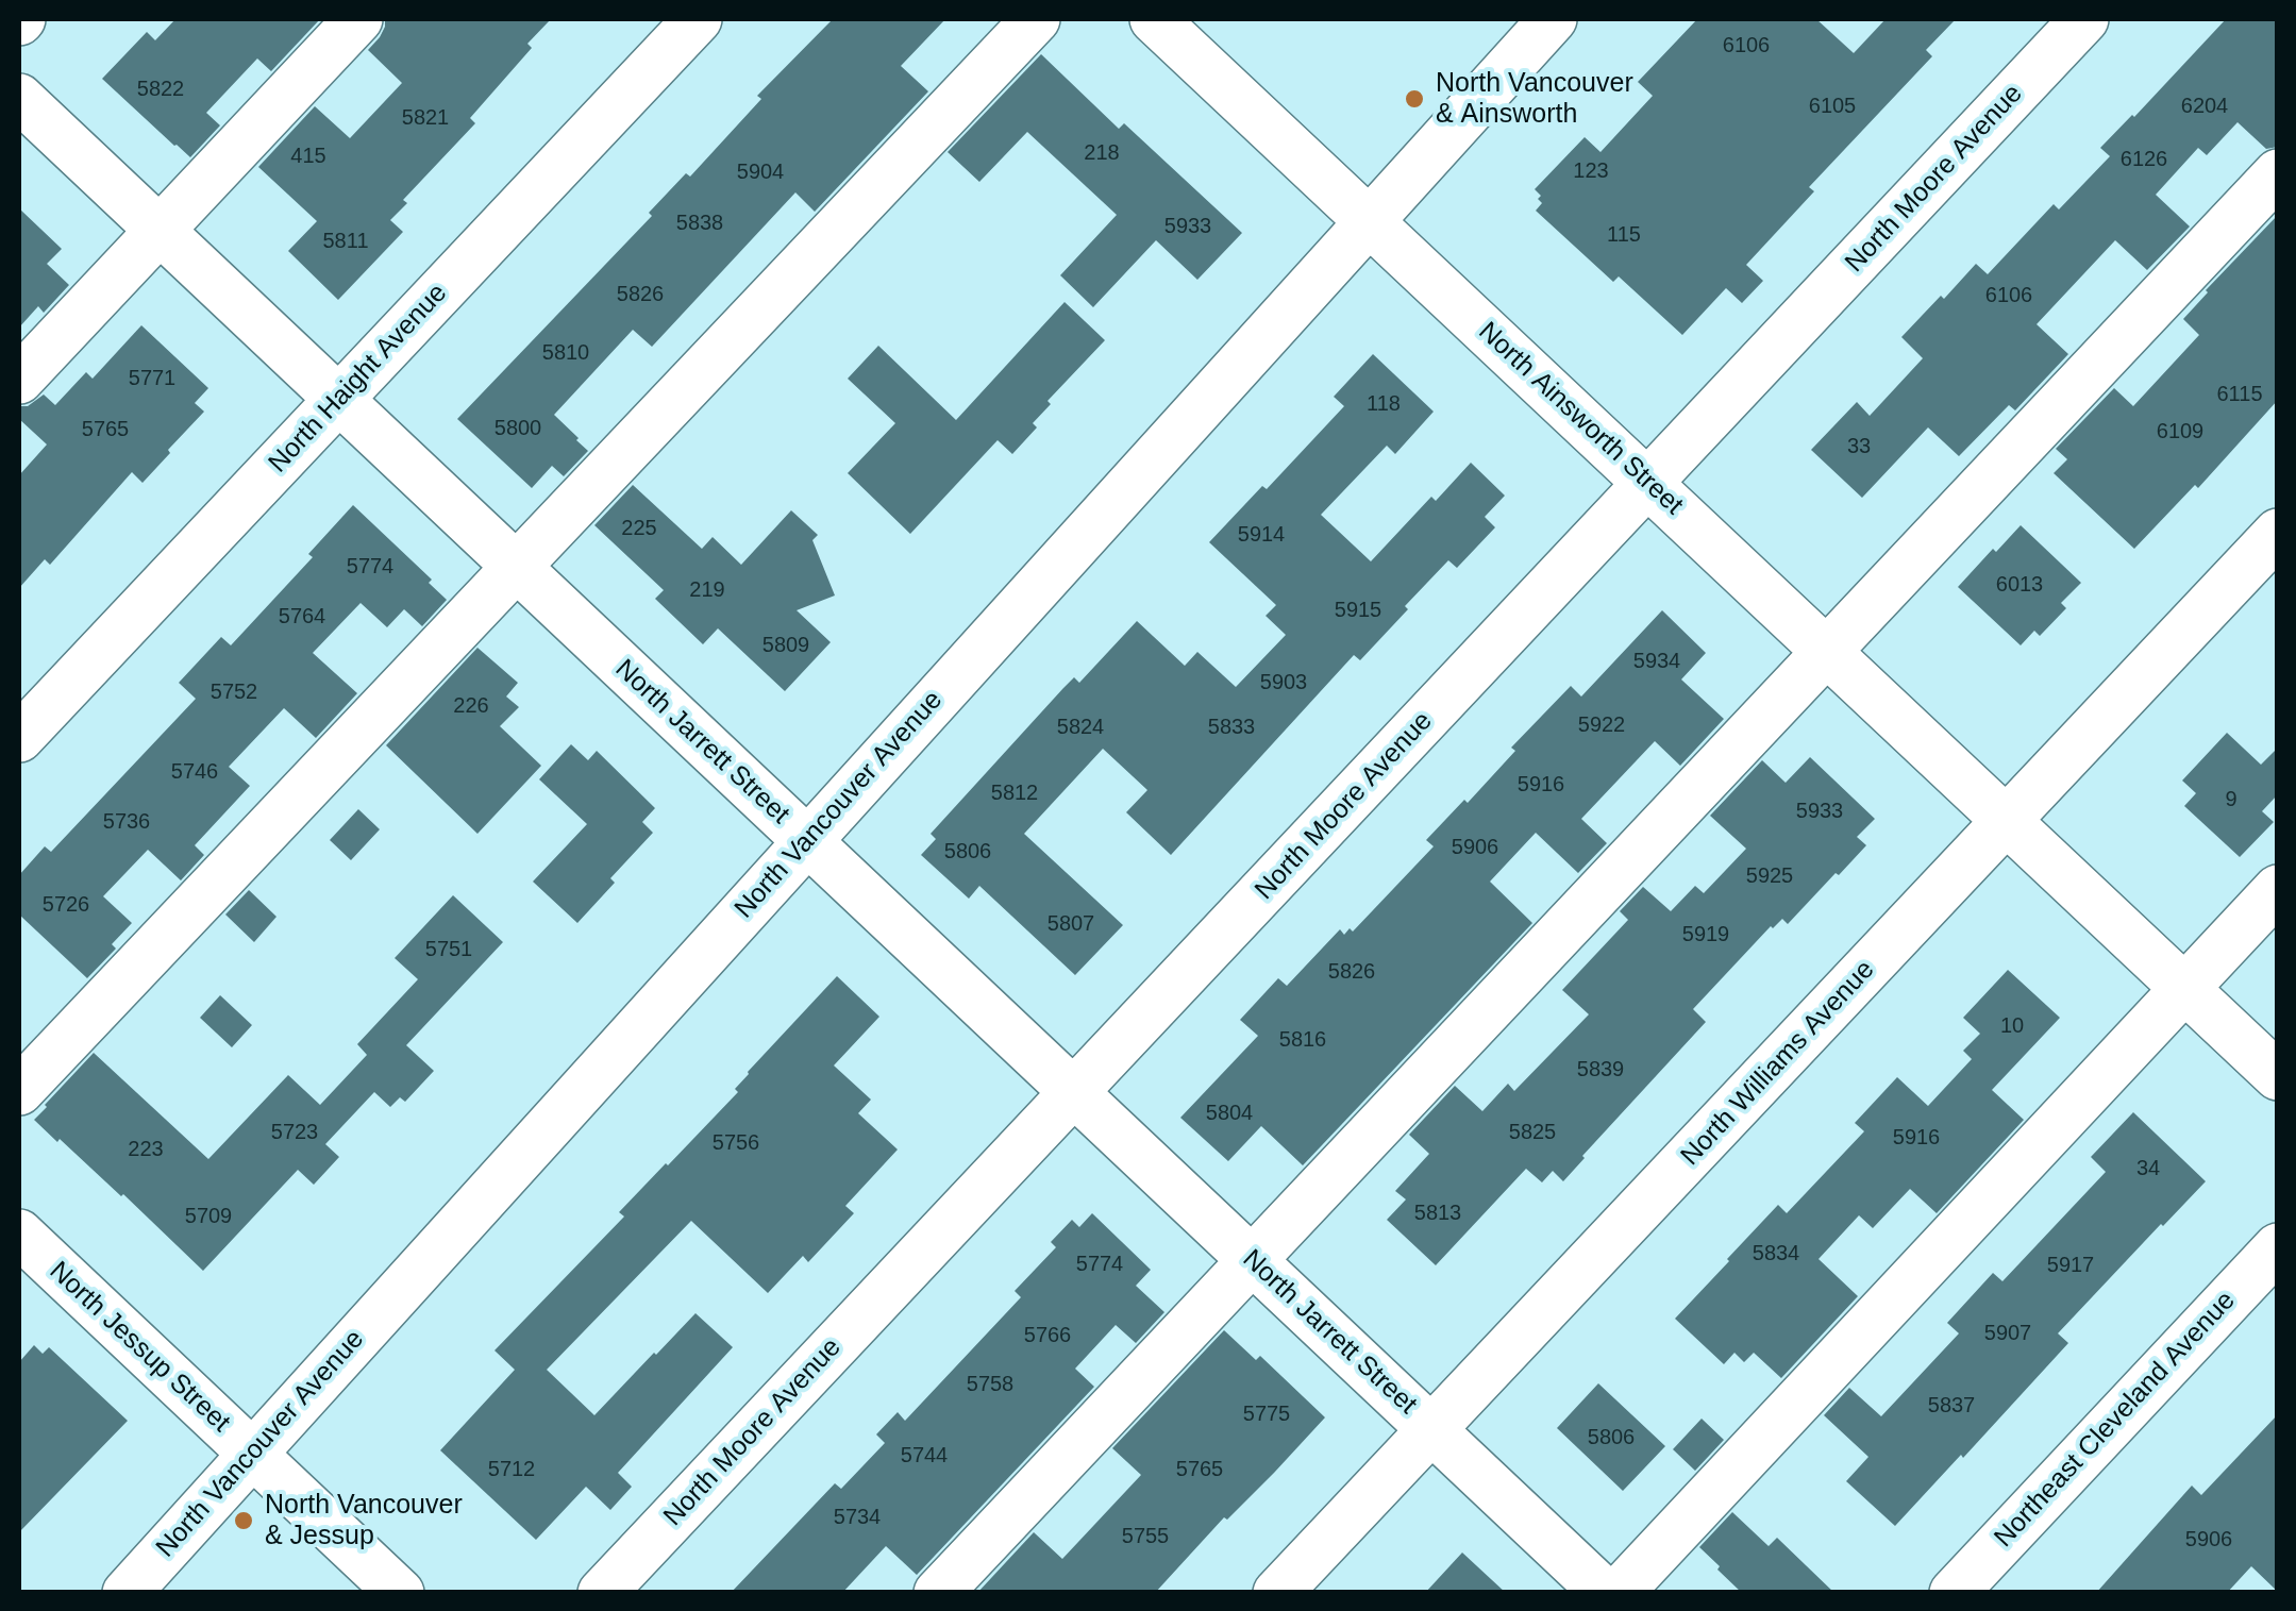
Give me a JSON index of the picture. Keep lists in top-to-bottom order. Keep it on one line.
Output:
{"streets":{"street":["North Moore Avenue","North Haight Avenue","North Ainsworth Street","North Jarrett Street","North Vancouver Avenue","North Williams Avenue","North Jessup Street","Northeast Cleveland Avenue"]},"crossings":[["North Moore Avenue","North Ainsworth Street"],["North Moore Avenue","North Jarrett Street"],["North Haight Avenue","North Jarrett Street"],["North Ainsworth Street","North Vancouver Avenue"],["North Ainsworth Street","North Williams Avenue"],["North Jarrett Street","North Vancouver Avenue"],["North Jarrett Street","North Williams Avenue"],["North Vancouver Avenue","North Jessup Street"]],"places":["North Vancouver & Ainsworth","North Vancouver & Jessup"],"house_numbers":["6106","5822","6105","6204","5821","218","415","6126","123","5904","5838","5933","115","5811","5826","6106","5810","5771","6115","118","5800","5765","6109","33","225","5914","5774","6013","219","5915","5764","5809","5934","5903","5752","226","5922","5824","5833","5746","5916","5812","9","5933","5736","5906","5806","5925","5726","5807","5919","5751","5826","10","5816","5839","5804","5723","5825","5916","5756","223","34","5813","5709","5834","5774","5917","5907","5766","5758","5837","5775","5806","5744","5712","5765","5734","5755","5906"]}
